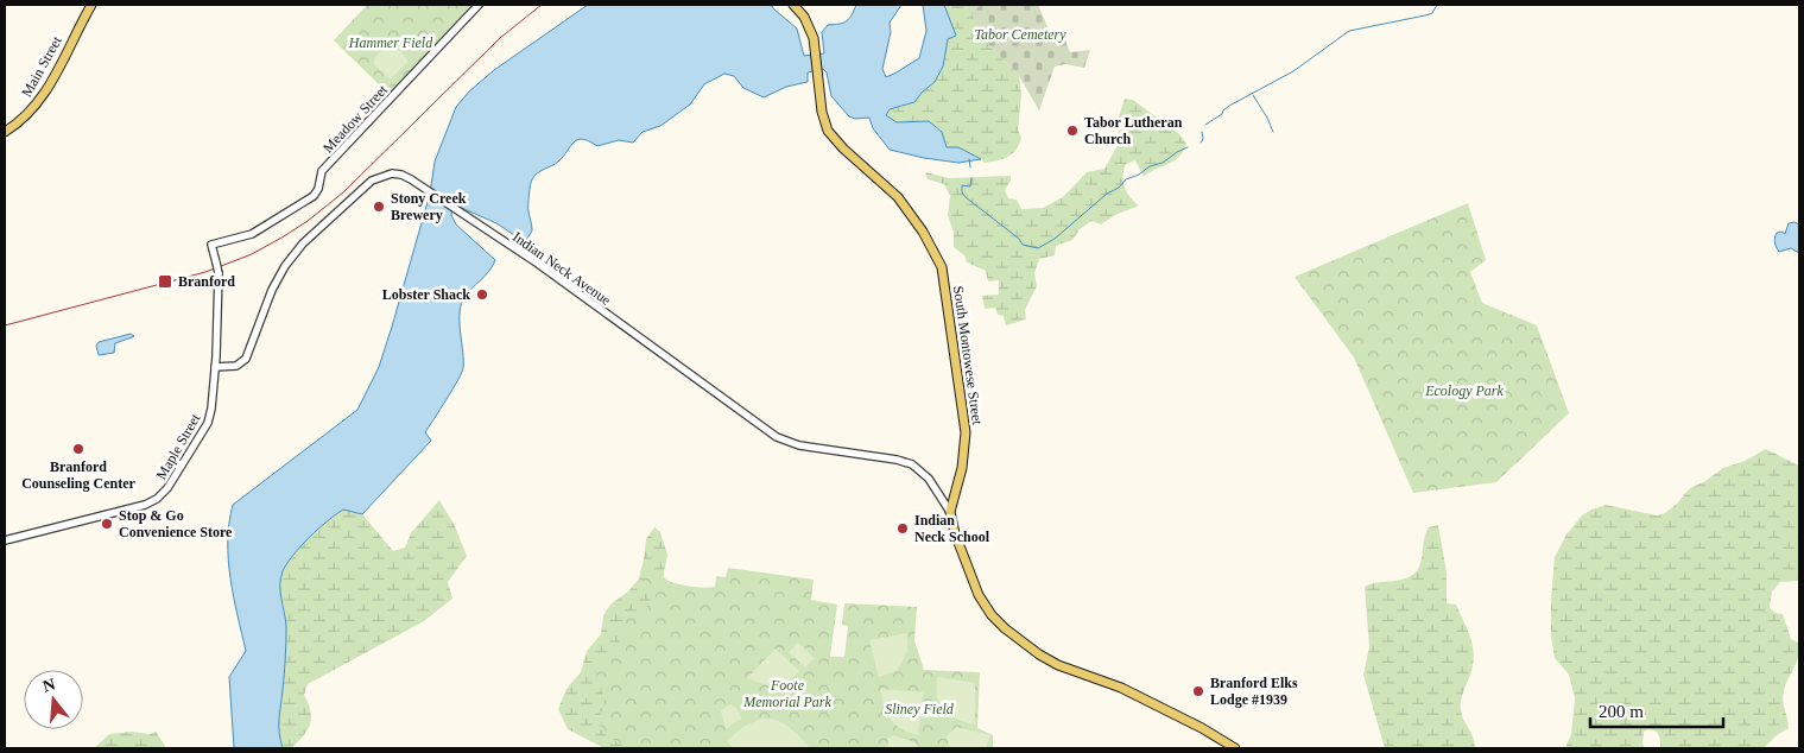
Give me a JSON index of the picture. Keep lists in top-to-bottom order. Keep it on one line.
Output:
{"streets":{"main road":["Main Street","South Montowese Street"],"street":["Meadow Street","Indian Neck Avenue","Maple Street"]},"crossings":[["Meadow Street","Maple Street"],["Indian Neck Avenue","South Montowese Street"],["Indian Neck Avenue","Maple Street"]],"parks":["Tabor Cemetery","Hammer Field","Ecology Park","Foote Memorial Park","Sliney Field"],"places":{"other":["Tabor Lutheran Church","Stony Creek Brewery","Lobster Shack","Branford Counseling Center","Stop & Go Convenience Store","Indian Neck School","Branford Elks Lodge #1939"],"transit":["Branford"]},"scale_bar":"200 m","north":"top"}
